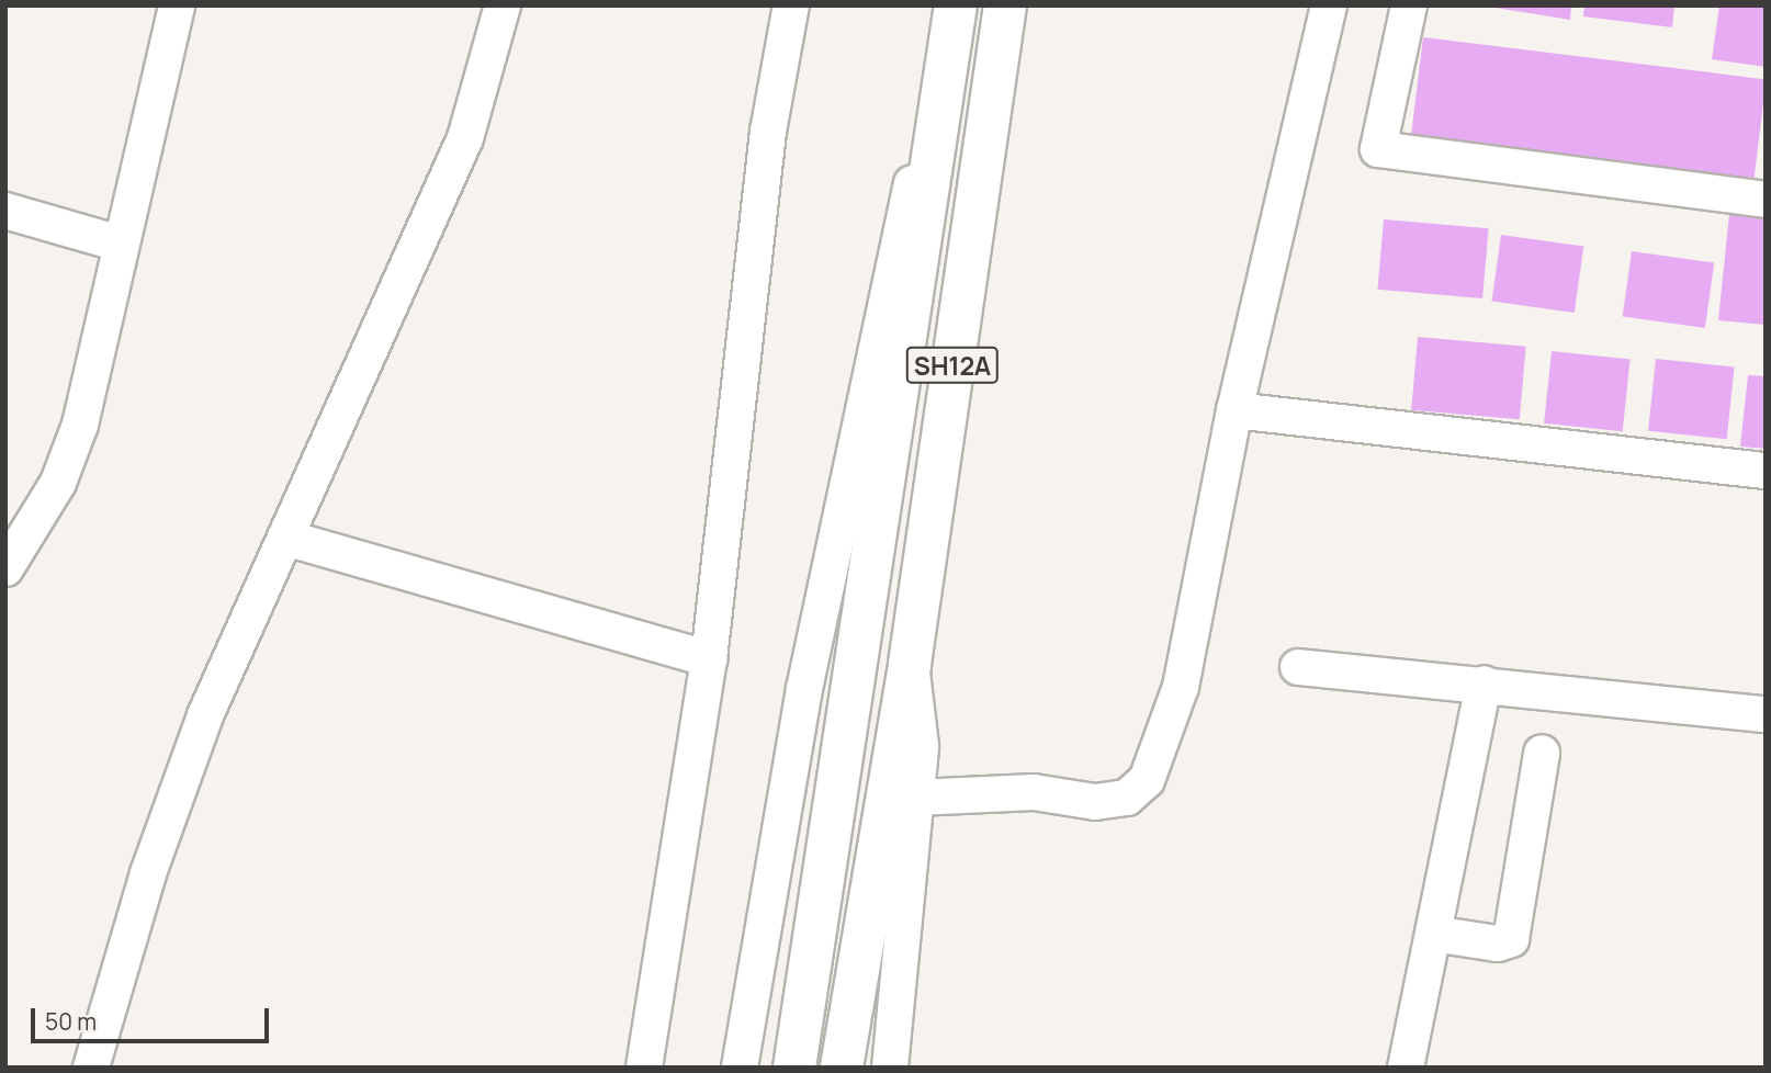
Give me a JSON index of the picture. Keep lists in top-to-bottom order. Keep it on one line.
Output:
{"streets":{"main road":["SH12A"]},"scale_bar":"50 m"}
